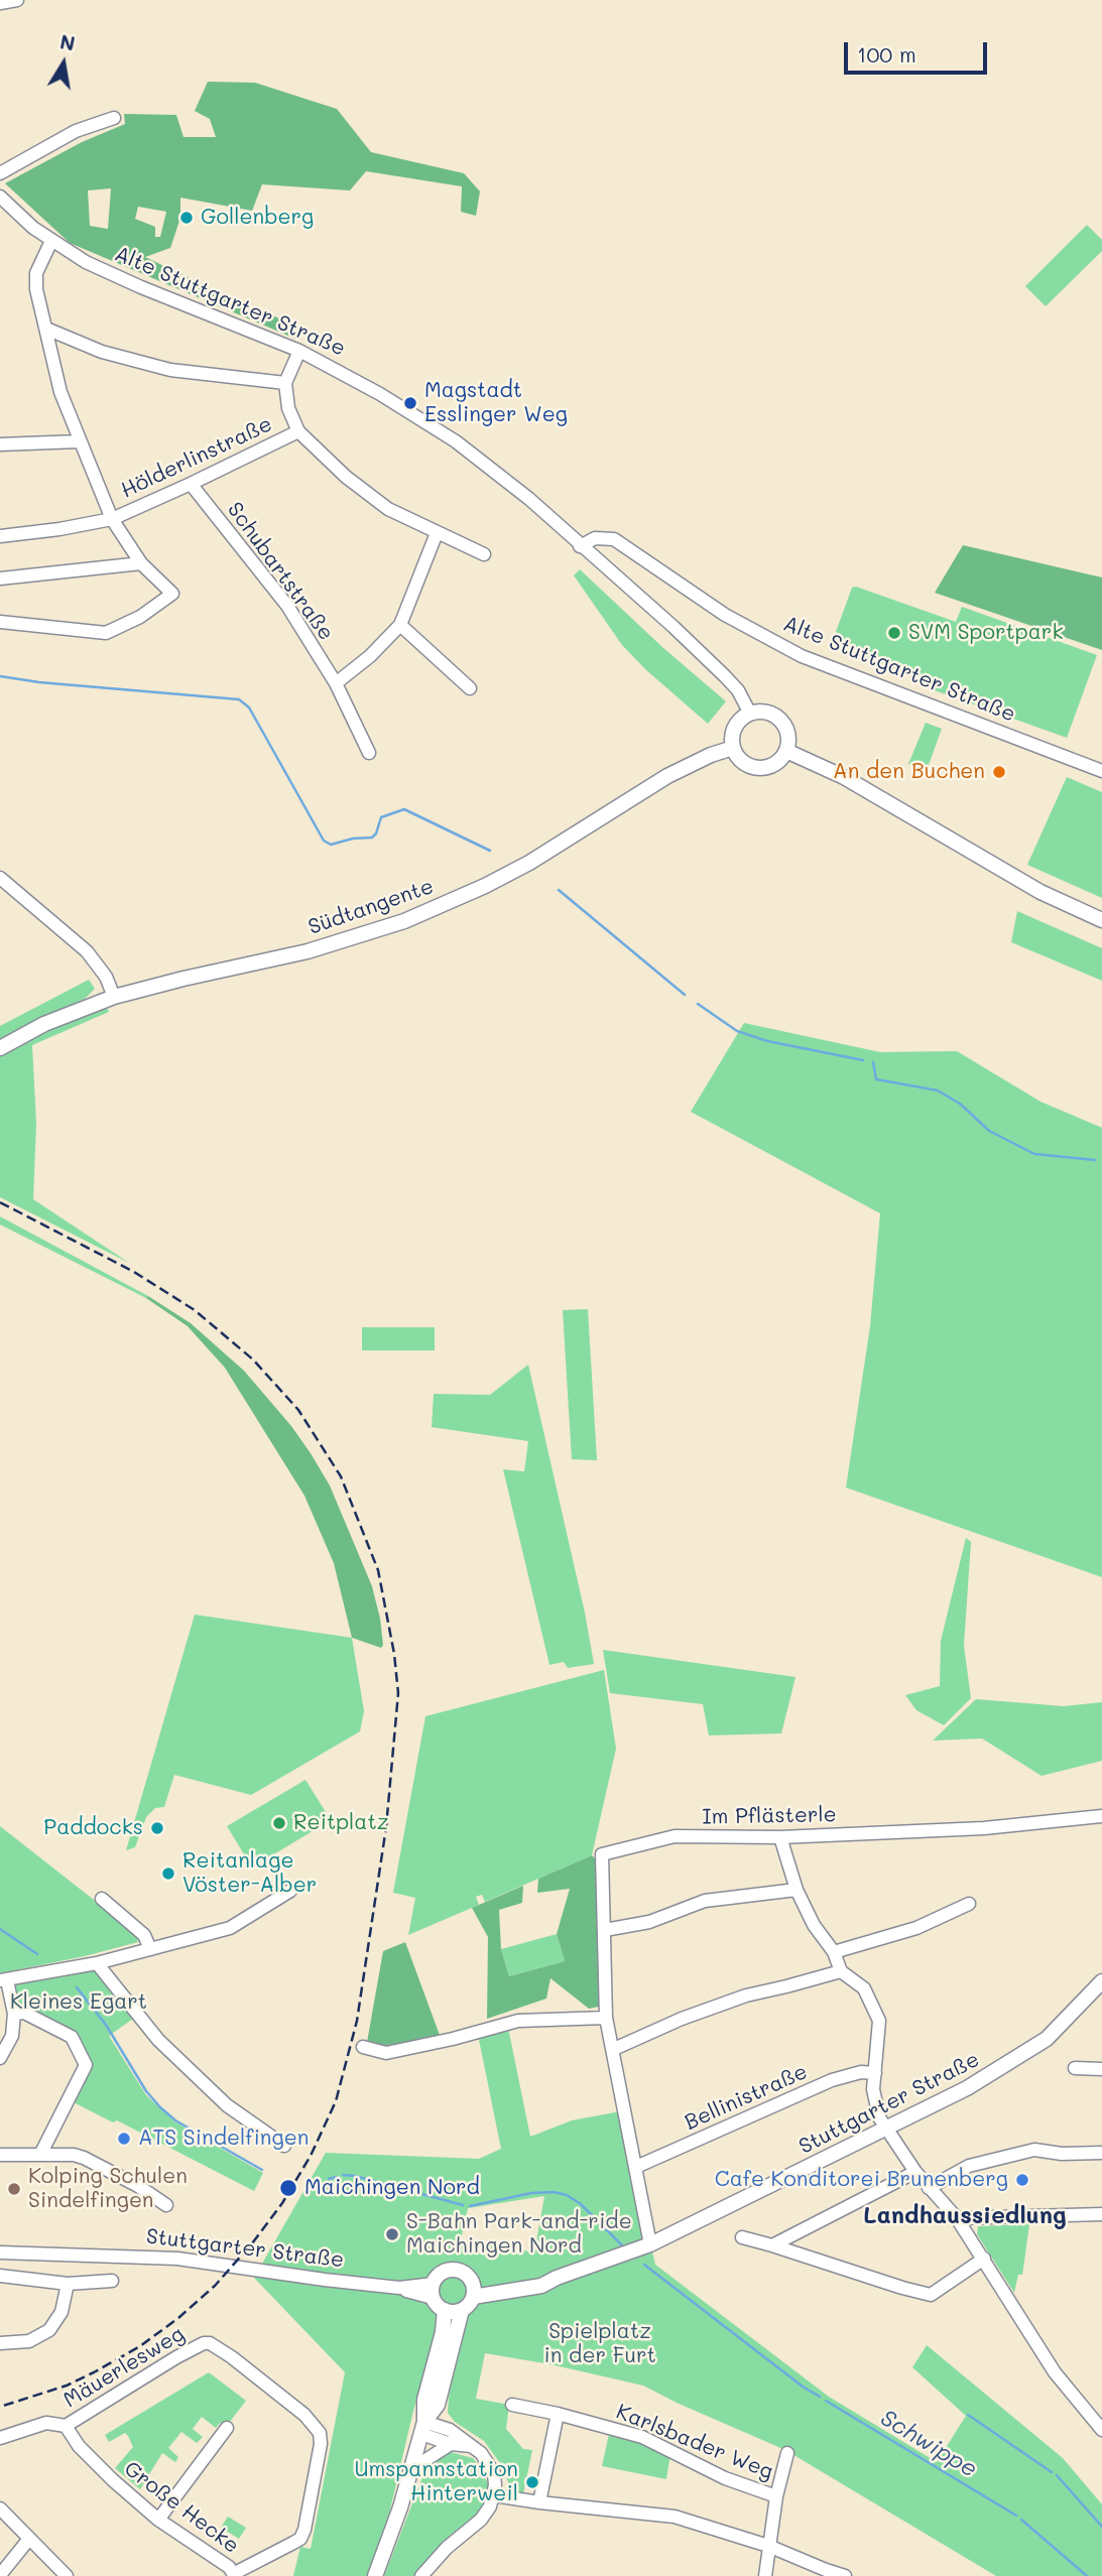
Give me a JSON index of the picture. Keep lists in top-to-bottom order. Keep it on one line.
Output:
{"streets":{"main road":["Südtangente","Stuttgarter Straße"],"street":["Alte Stuttgarter Straße","Hölderlinstraße","Schubartstraße","Im Pflästerle","Bellinistraße","Mäuerlesweg","Karlsbader Weg","Große Hecke"]},"crossings":[["Alte Stuttgarter Straße","Südtangente"],["Hölderlinstraße","Schubartstraße"],["Im Pflästerle","Bellinistraße"],["Im Pflästerle","Stuttgarter Straße"],["Mäuerlesweg","Große Hecke"]],"districts":["Landhaussiedlung"],"water":["Schwippe"],"parks":["Kleines Egart","Spielplatz in der Furt"],"places":["Gollenberg","Magstadt Esslinger Weg","SVM Sportpark","An den Buchen","Reitplatz","Paddocks","Reitanlage Vöster-Alber","ATS Sindelfingen","Cafe Konditorei Brunenberg","Maichingen Nord","Kolping Schulen Sindelfingen","S-Bahn Park-and-ride Maichingen Nord","Umspannstation Hinterweil"],"scale_bar":"100 m","north":"top"}
